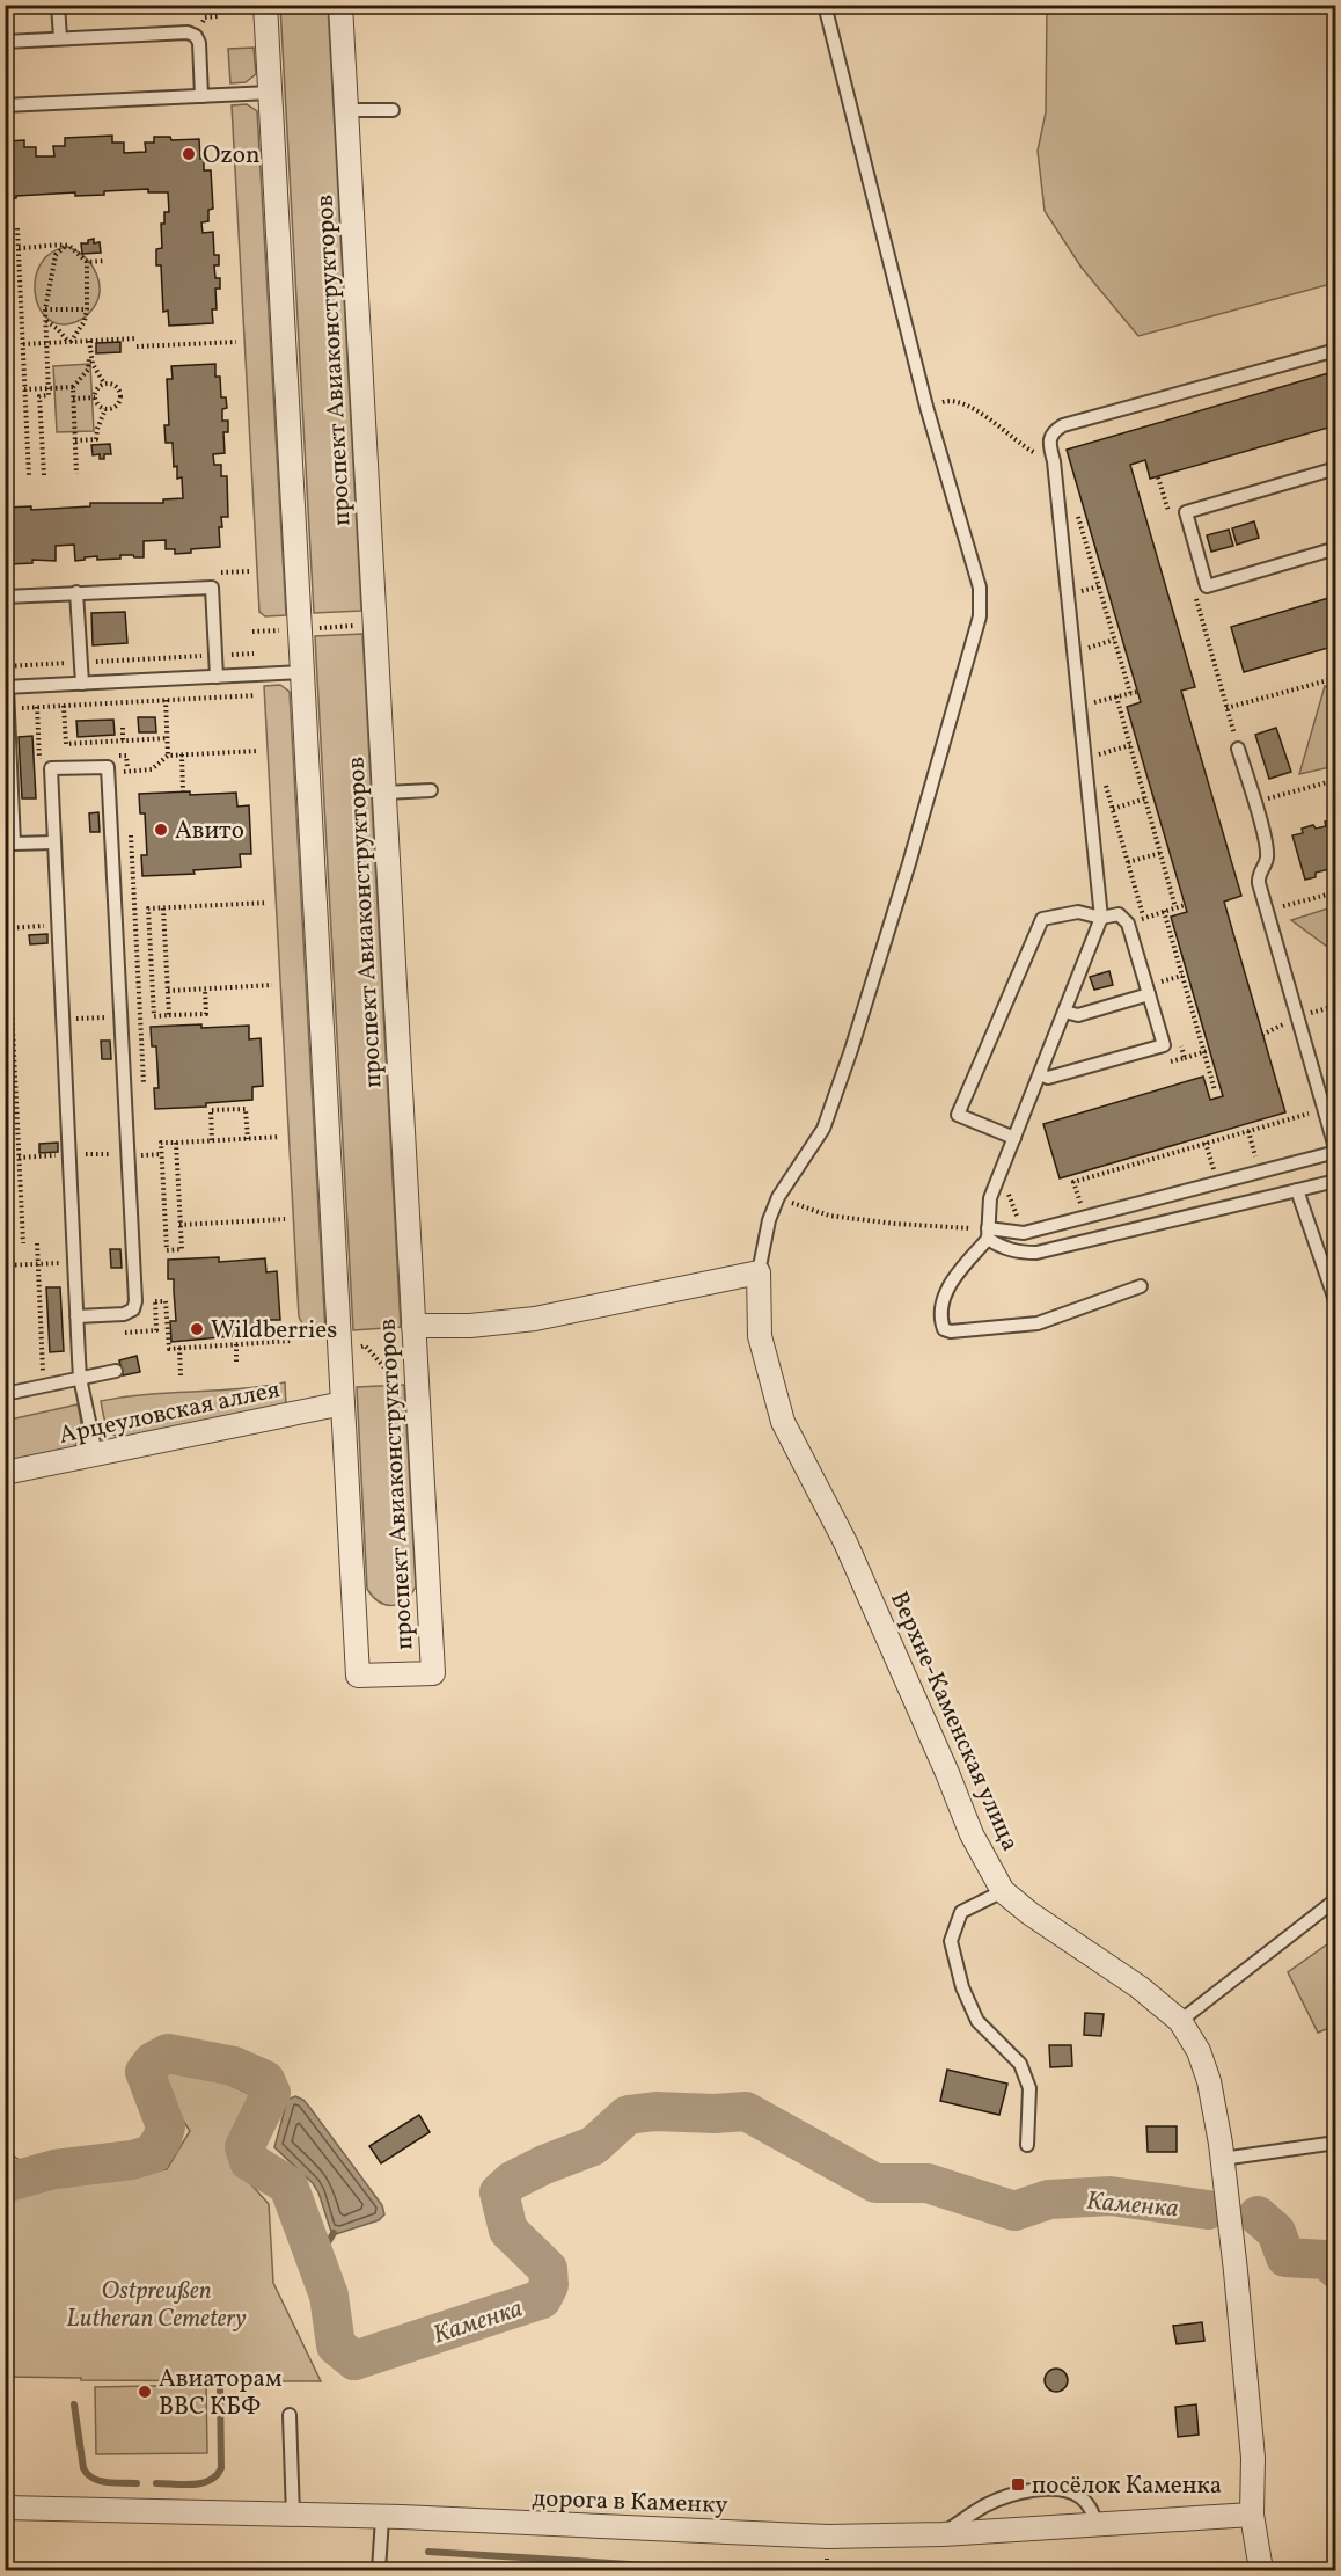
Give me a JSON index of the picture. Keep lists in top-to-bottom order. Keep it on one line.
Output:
{"streets":{"street":["проспект Авиаконструкторов","Арцеуловская аллея","Верхне-Каменская улица","дорога в Каменку"]},"crossings":[["проспект Авиаконструкторов","Арцеуловская аллея"],["Верхне-Каменская улица","дорога в Каменку"]],"water":["Каменка"],"parks":["Ostpreußen Lutheran Cemetery"],"places":{"other":["Ozon","Авито","Wildberries","Авиаторам ВВС КБФ"],"transit":["посёлок Каменка"]}}
